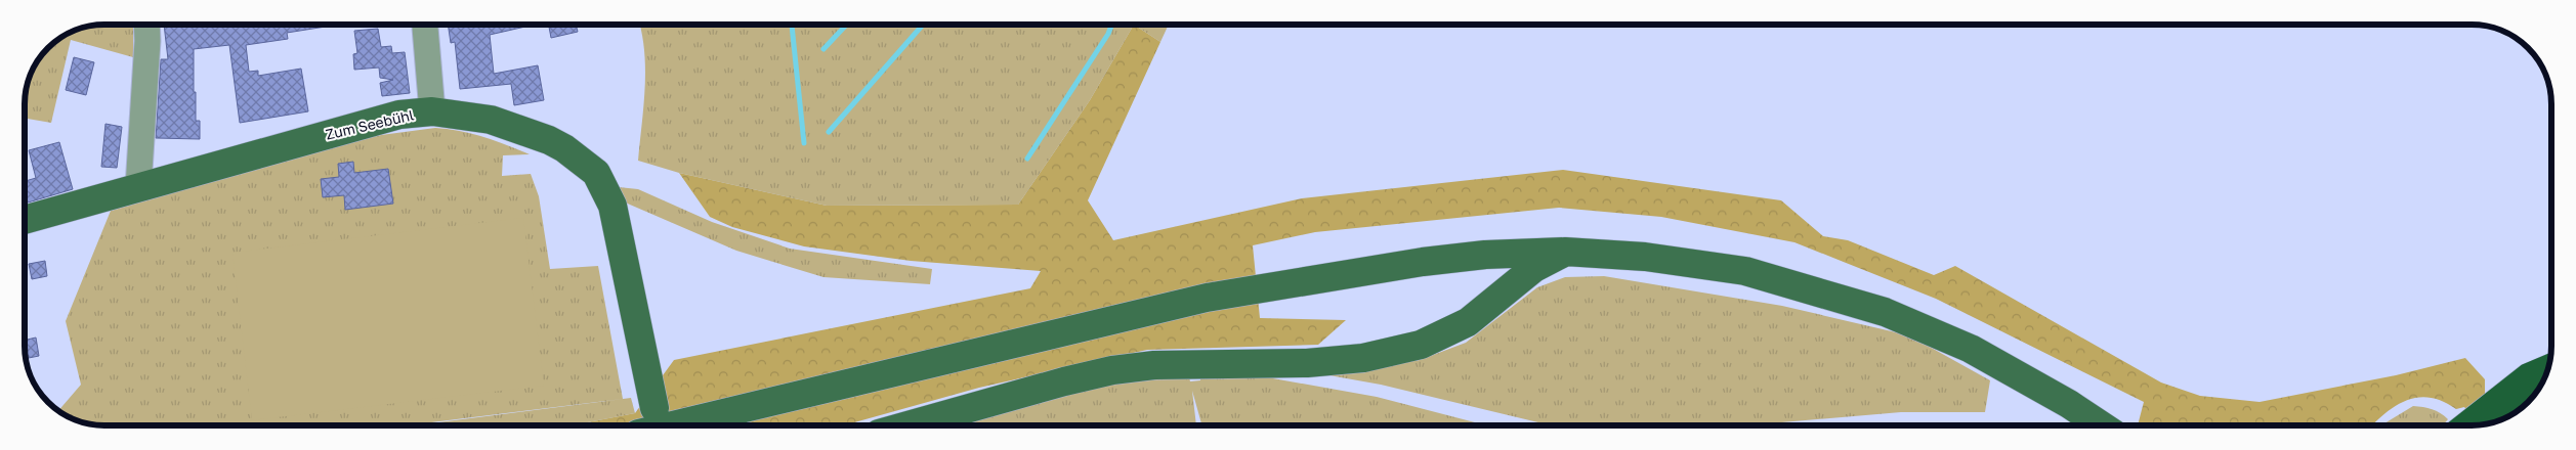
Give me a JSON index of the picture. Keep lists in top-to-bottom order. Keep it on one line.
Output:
{"streets":{"main road":["Zum Seebühl"]}}
